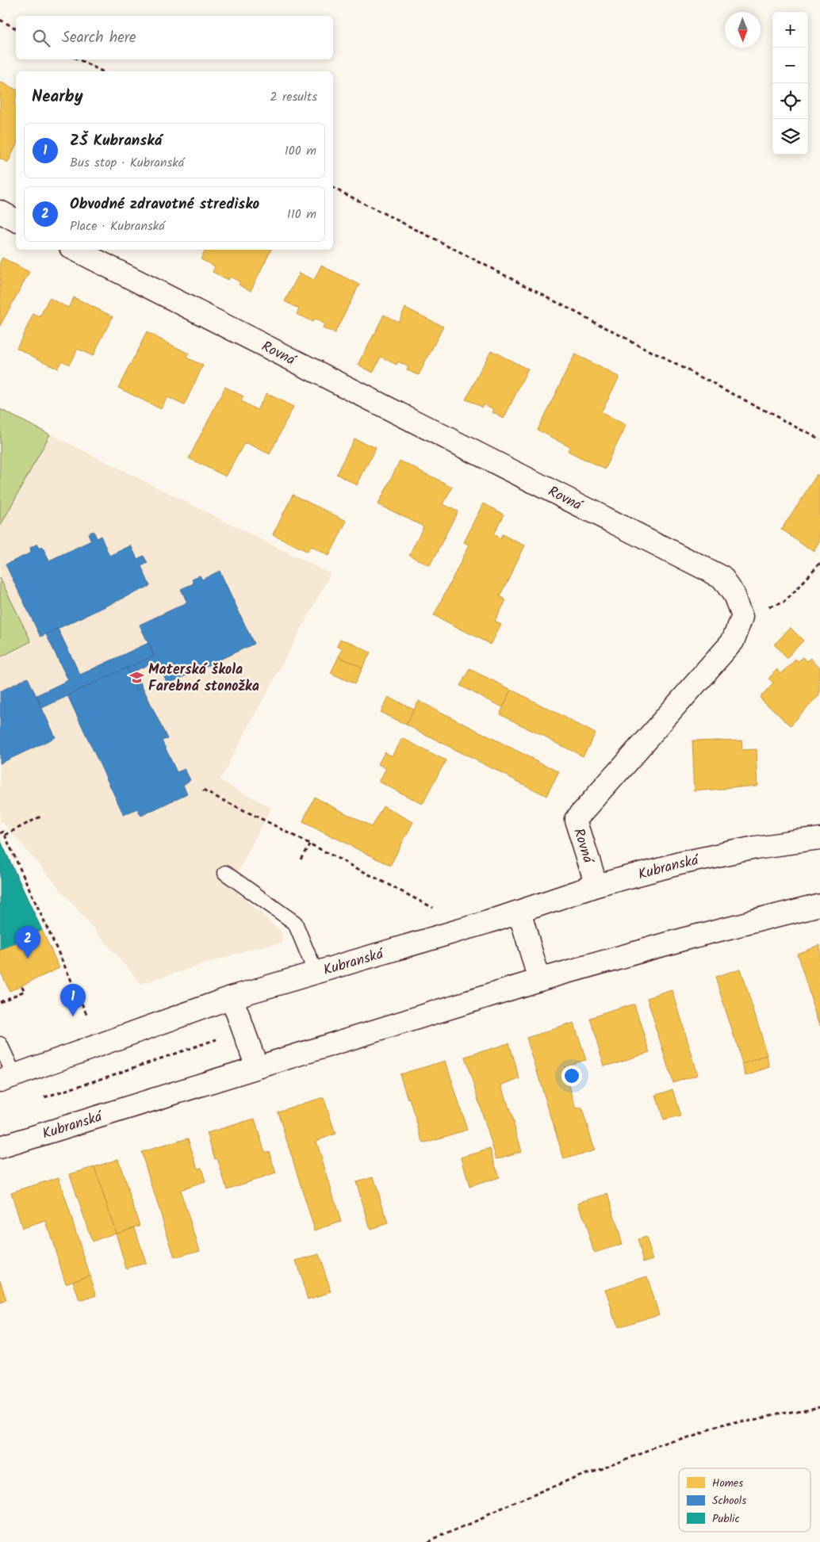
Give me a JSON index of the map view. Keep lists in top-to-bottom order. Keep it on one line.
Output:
{"streets":{"street":["Rovná","Kubranská"]},"crossings":[["Rovná","Kubranská"]],"places":{"school or university":["Materská škola Farebná stonožka"]},"legend":["Homes","Schools","Public"],"north":"bottom","page":{"map_buttons":["+","−"],"search":"Search here","heading":["Nearby","2 results"],"list":[{"mark":"1","name":"ZŠ Kubranská","note":"Bus stop · Kubranská","value":"100 m"},{"mark":"2","name":"Obvodné zdravotné stredisko","note":"Place · Kubranská","value":"110 m"}],"pins":["2","1"]}}
